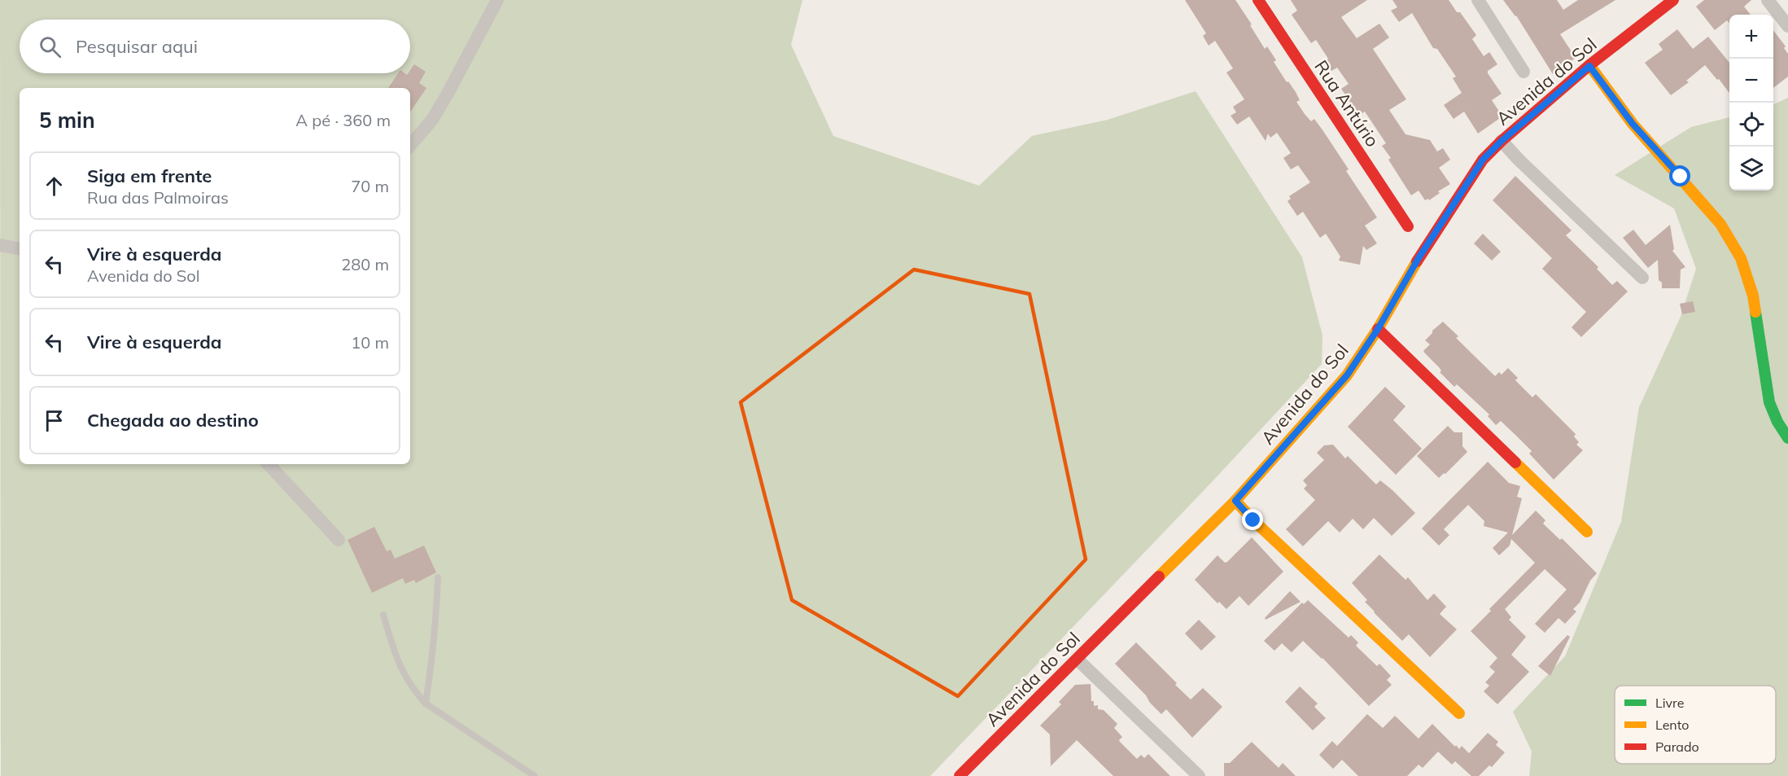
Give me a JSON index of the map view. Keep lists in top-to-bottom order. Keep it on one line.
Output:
{"streets":{"street":["Avenida do Sol","Rua Antúrio"]},"legend":["Livre","Lento","Parado"],"page":{"map_buttons":["+","−"],"search":"Pesquisar aqui","heading":["5 min","A pé · 360 m"],"list":[["Siga em frente","Rua das Palmoiras","70 m"],["Vire à esquerda","Avenida do Sol","280 m"],["Vire à esquerda","10 m"],"Chegada ao destino"]}}
